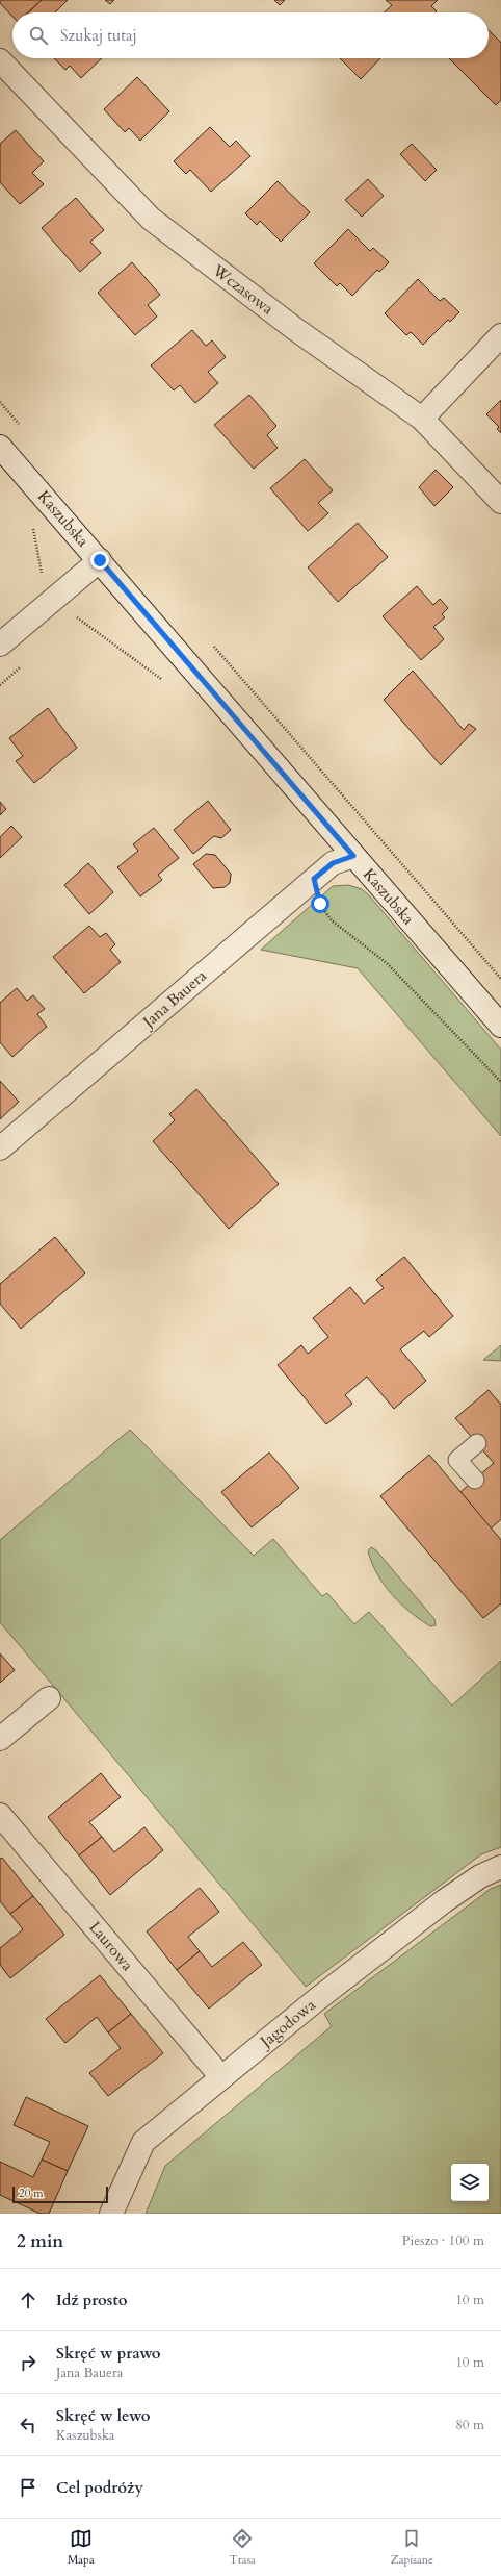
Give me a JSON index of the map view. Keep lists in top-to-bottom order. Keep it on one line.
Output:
{"streets":{"street":["Wczasowa","Kaszubska","Jana Bauera","Laurowa","Jagodowa"]},"crossings":[["Kaszubska","Jana Bauera"],["Laurowa","Jagodowa"]],"scale_bar":"20 m","page":{"search":"Szukaj tutaj","scale":"20 m","heading":["2 min","Pieszo · 100 m"],"list":[["Idź prosto","10 m"],["Skręć w prawo","Jana Bauera","10 m"],["Skręć w lewo","Kaszubska","80 m"],"Cel podróży"],"nav":["Mapa","Trasa","Zapisane"]}}
